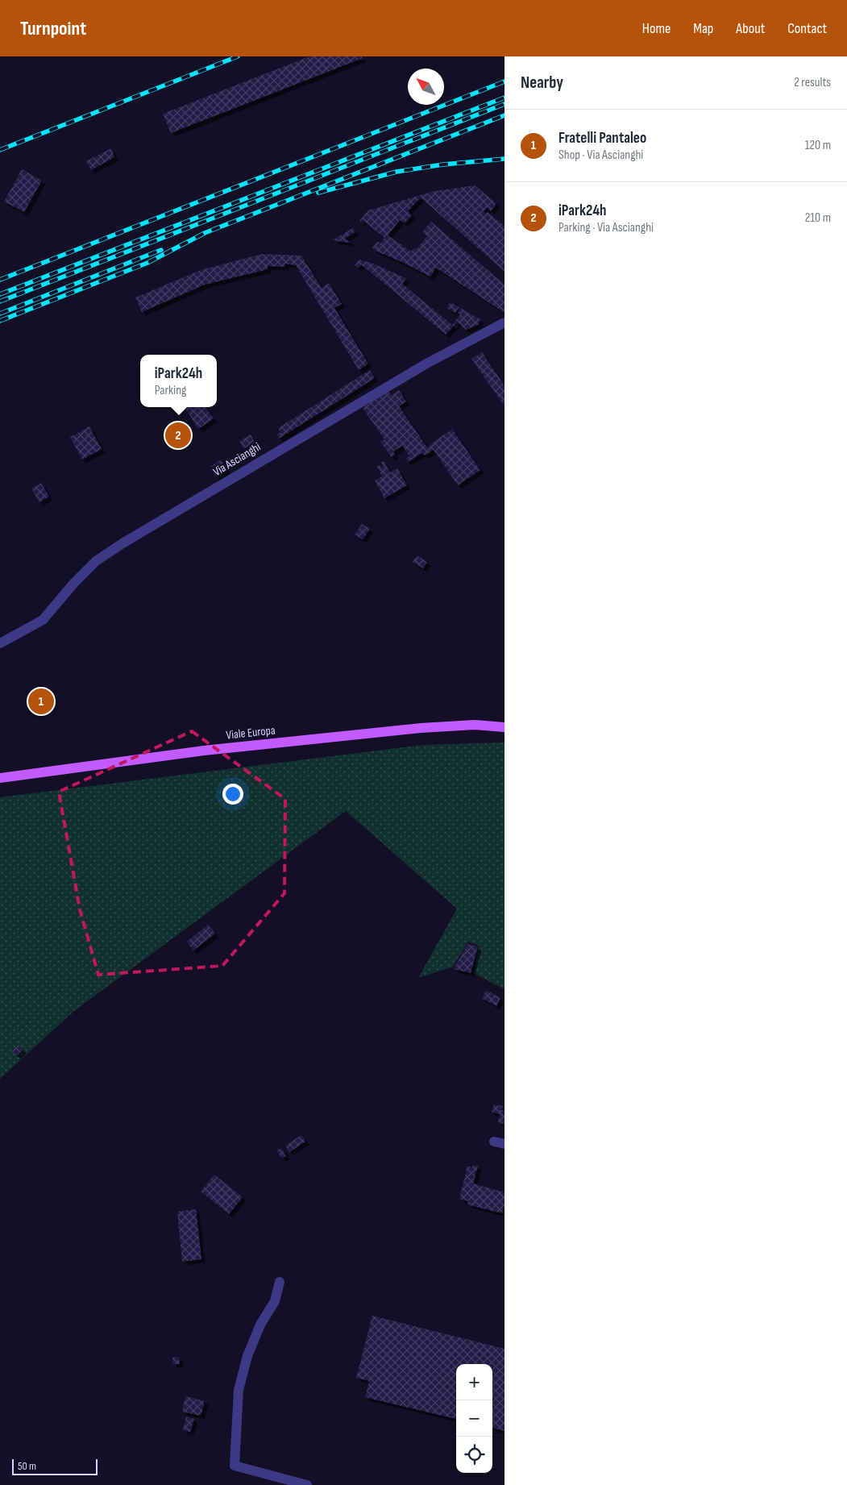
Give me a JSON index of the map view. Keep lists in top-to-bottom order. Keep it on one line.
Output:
{"streets":{"main road":["Viale Europa"],"street":["Via Ascianghi"]},"scale_bar":"50 m","north":"top left","page":{"header":"Turnpoint","nav":["Home","Map","About","Contact"],"heading":["Nearby","2 results"],"list":[{"mark":"1","name":"Fratelli Pantaleo","note":"Shop · Via Ascianghi","value":"120 m"},{"mark":"2","name":"iPark24h","note":"Parking · Via Ascianghi","value":"210 m"}],"popup":["iPark24h","Parking"],"pins":["2","1"],"map_buttons":["+","−"],"scale":"50 m"}}
